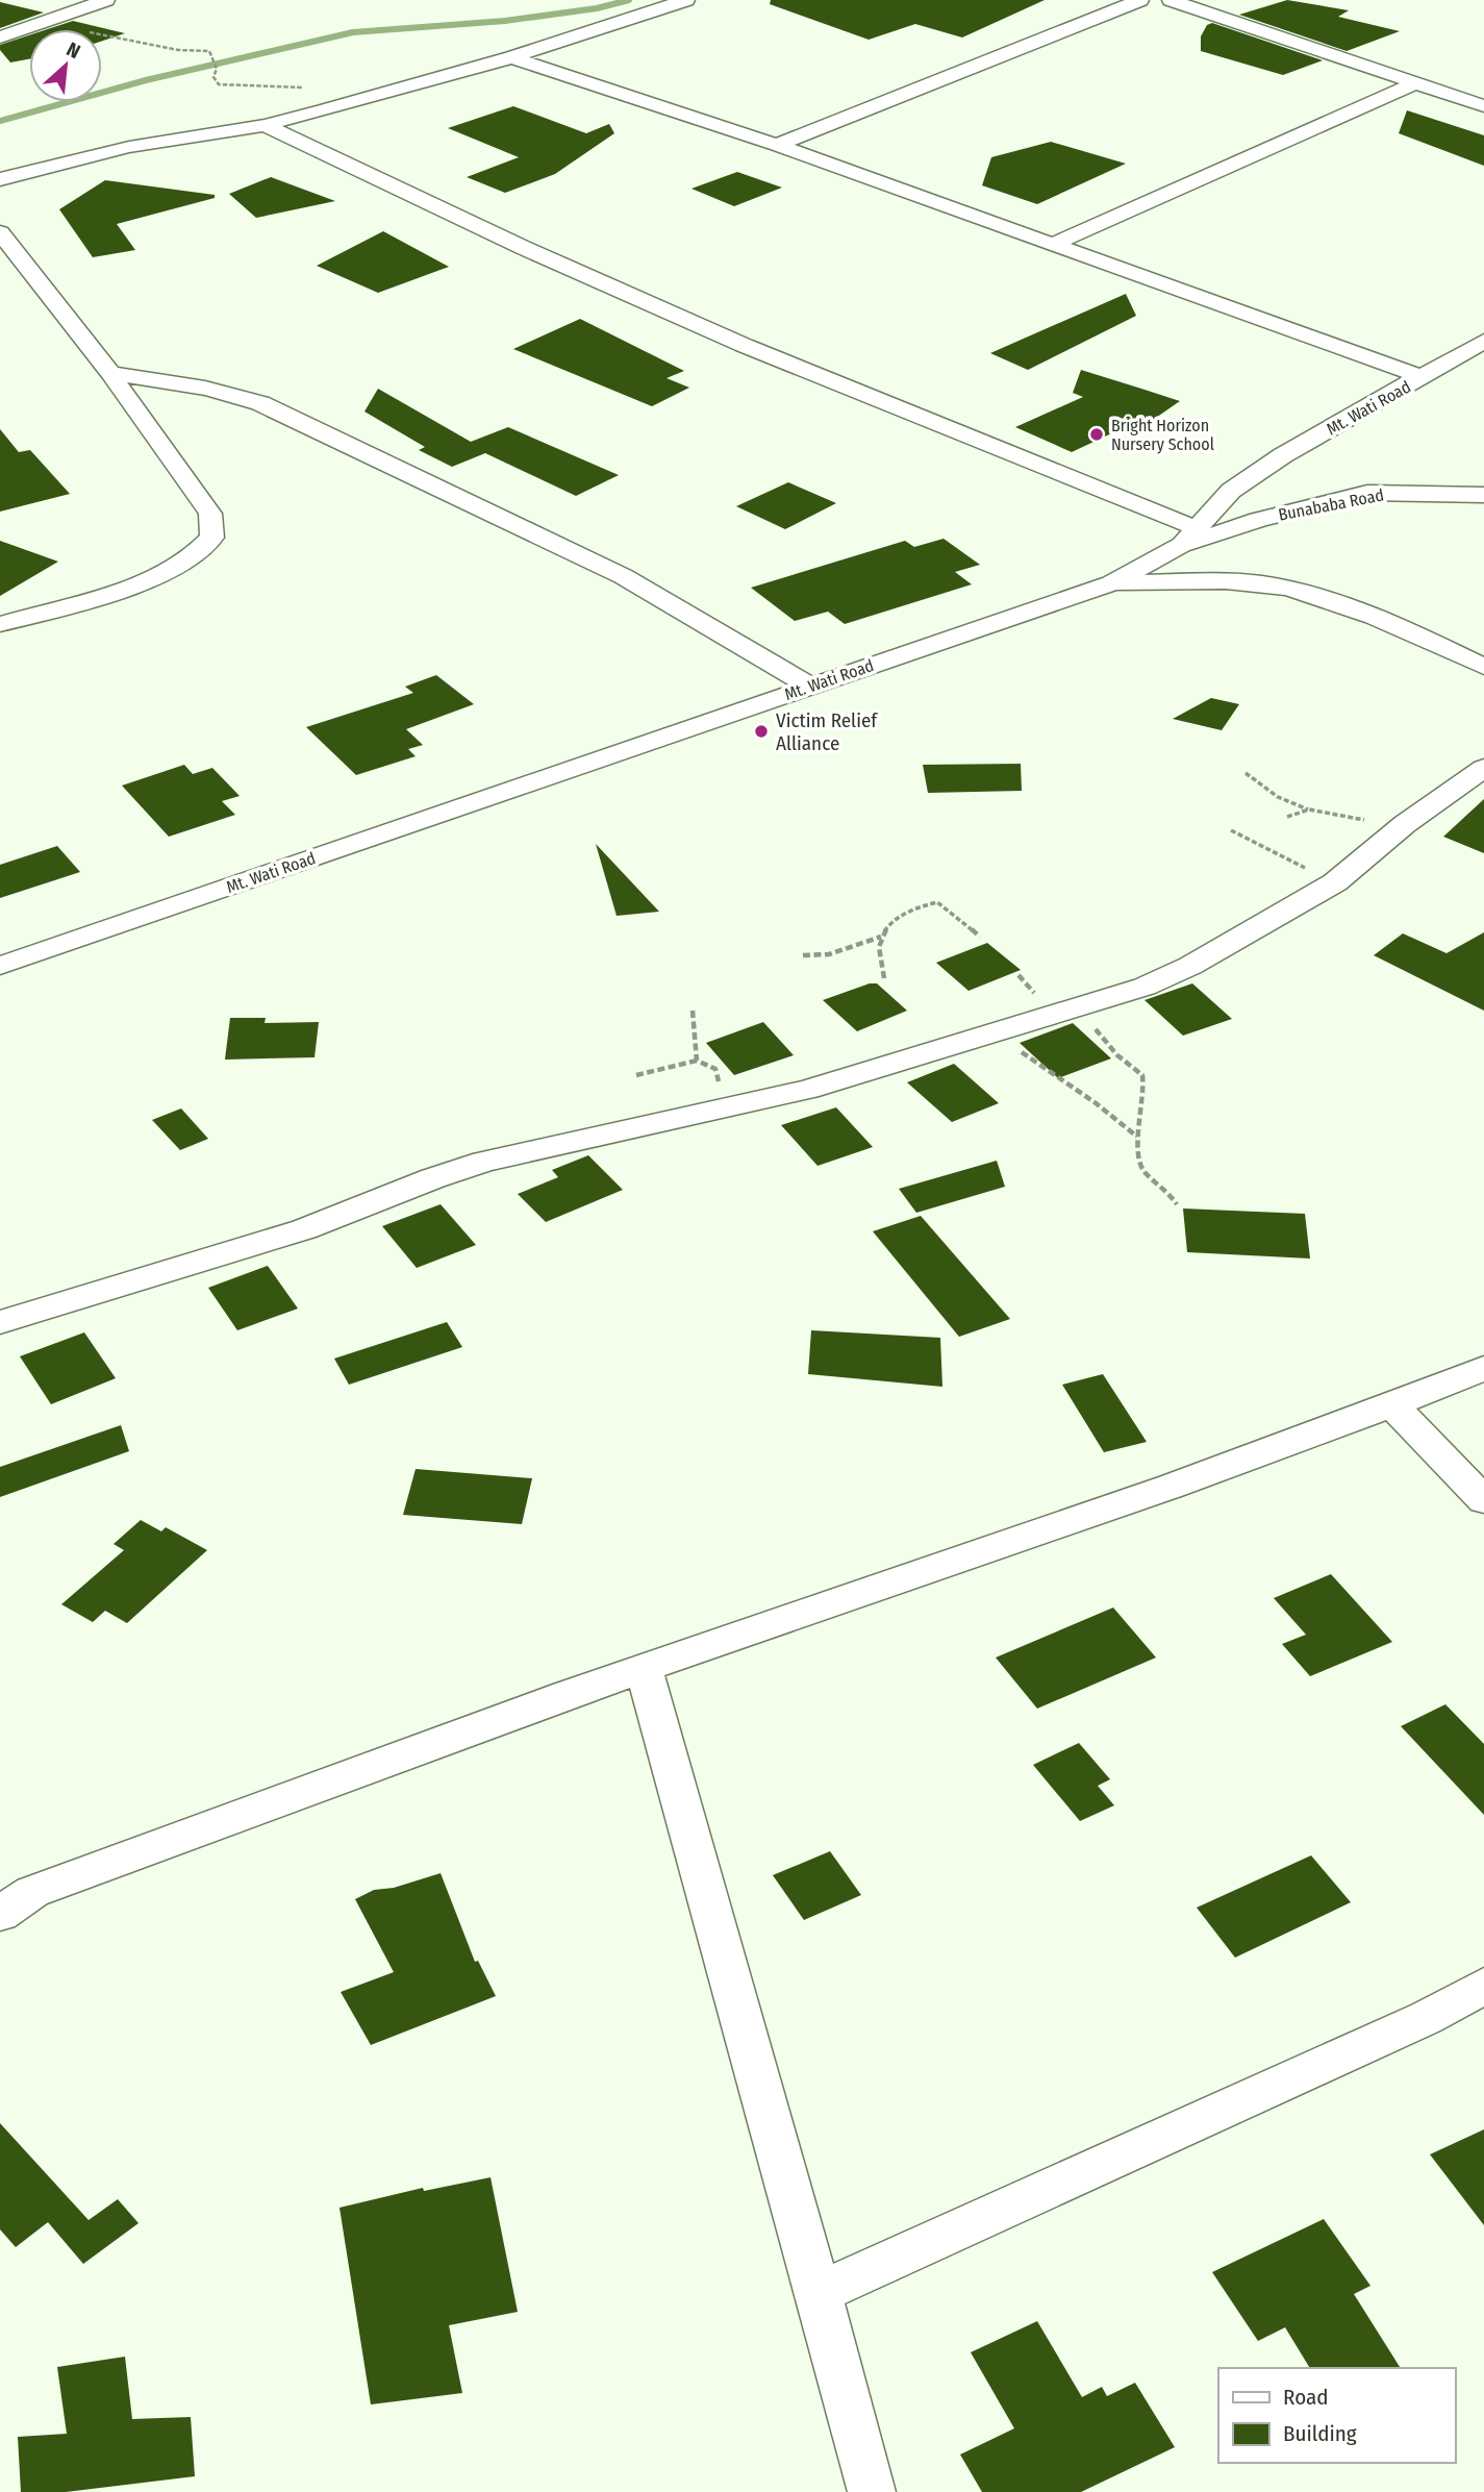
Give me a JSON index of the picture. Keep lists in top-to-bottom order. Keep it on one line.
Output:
{"streets":{"street":["Mt. Wati Road","Bunababa Road"]},"crossings":[["Mt. Wati Road","Bunababa Road"]],"places":["Bright Horizon Nursery School","Victim Relief Alliance"],"legend":["Road","Building"],"north":"top right"}
